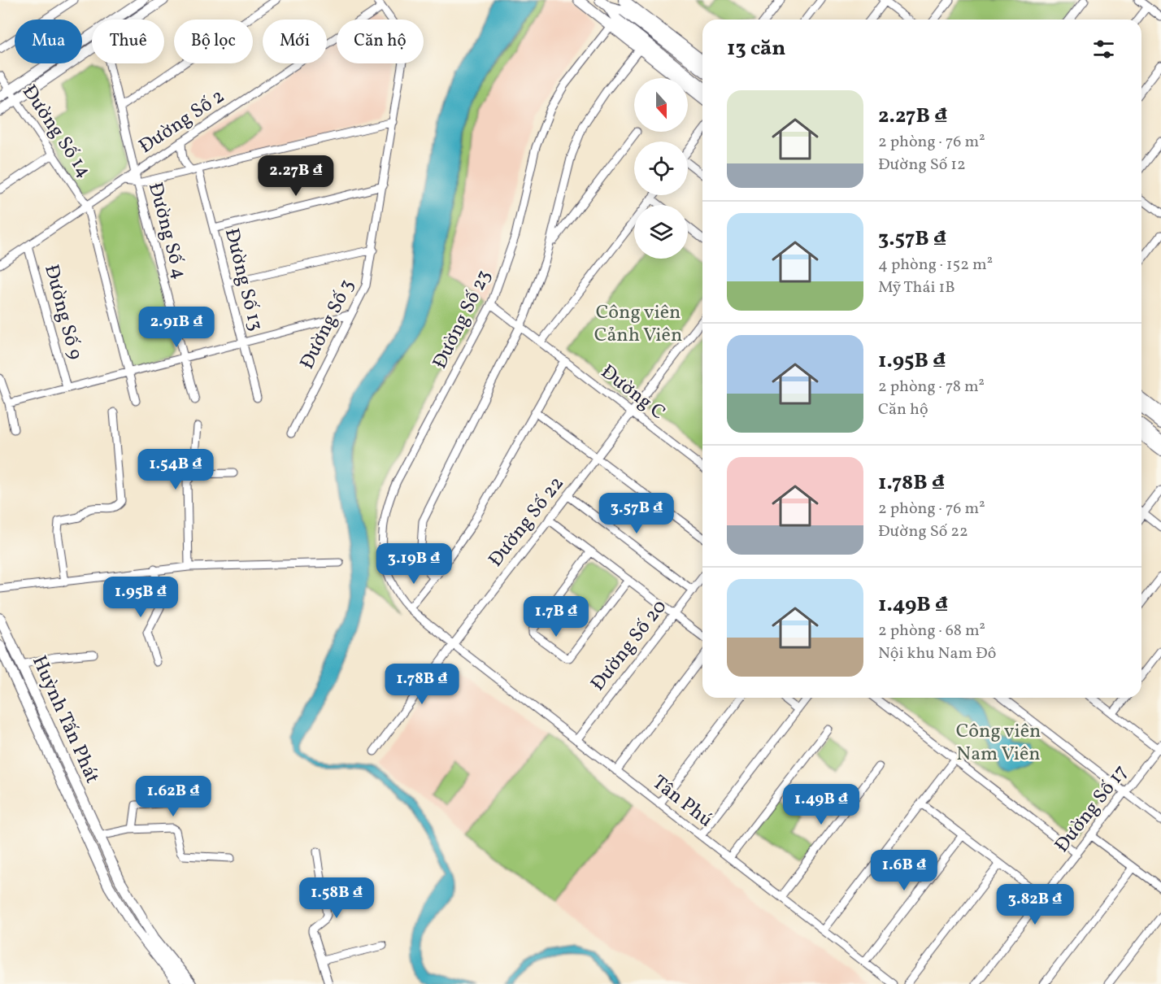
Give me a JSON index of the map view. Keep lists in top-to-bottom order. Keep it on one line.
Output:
{"streets":{"main road":["Huỳnh Tấn Phát"],"street":["Đường Số 2","Đường Số 14","Đường Số 4","Đường Số 13","Đường Số 9","Đường Số 23","Đường Số 3","Đường C","Đường Số 22","Đường Số 20","Tân Phú","Đường Số 17"]},"crossings":[["Đường Số 2","Đường Số 14"],["Đường Số 2","Đường Số 4"],["Đường Số 2","Đường Số 13"],["Đường Số 2","Đường Số 9"],["Đường Số 2","Đường Số 3"],["Đường Số 23","Đường C"],["Đường Số 23","Đường Số 22"],["Đường Số 23","Tân Phú"],["Đường C","Đường Số 22"],["Đường Số 22","Tân Phú"],["Đường Số 20","Tân Phú"]],"parks":["Công viên Cảnh Viên","Công viên Nam Viên"],"north":"bottom","page":{"chip":["Mua","Thuê","Bộ lọc","Mới","Căn hộ"],"heading":"13 căn","list":[{"name":"2.27B ₫","note":"2 phòng · 76 m² · Đường Số 12"},{"name":"3.57B ₫","note":"4 phòng · 152 m² · Mỹ Thái 1B"},{"name":"1.95B ₫","note":"2 phòng · 78 m² · Căn hộ"},{"name":"1.78B ₫","note":"2 phòng · 76 m² · Đường Số 22"},{"name":"1.49B ₫","note":"2 phòng · 68 m² · Nội khu Nam Đô"}],"price":["2.27B ₫","2.91B ₫","1.54B ₫","3.57B ₫","3.19B ₫","1.95B ₫","1.7B ₫","1.78B ₫","1.62B ₫","1.49B ₫","1.6B ₫","1.58B ₫","3.82B ₫"]}}
